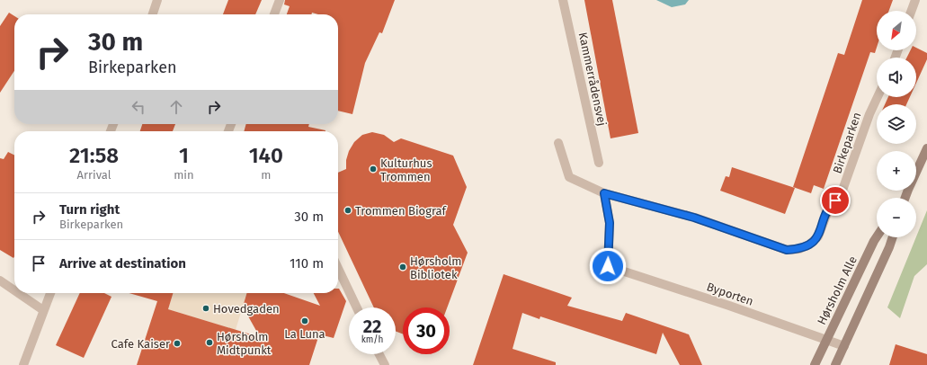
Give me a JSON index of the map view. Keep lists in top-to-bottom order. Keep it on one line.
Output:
{"streets":{"main road":["Hørsholm Alle"],"street":["Kammerrådensvej","Birkeparken","Byporten"]},"crossings":[["Birkeparken","Byporten"],["Hørsholm Alle","Byporten"]],"places":["Kulturhus Trommen","Trommen Biograf","Hørsholm Bibliotek","Hovedgaden","La Luna","Hørsholm Midtpunkt","Cafe Kaiser"],"north":"bottom left","page":{"map_buttons":["+","−"],"turn":["30 m","Birkeparken"],"eta":["21:58","Arrival","1","min","140","m"],"list":[{"name":"Turn right","note":"Birkeparken","value":"30 m"},{"name":"Arrive at destination","value":"110 m"}],"speed":"22 km/h","limit":"30"}}
